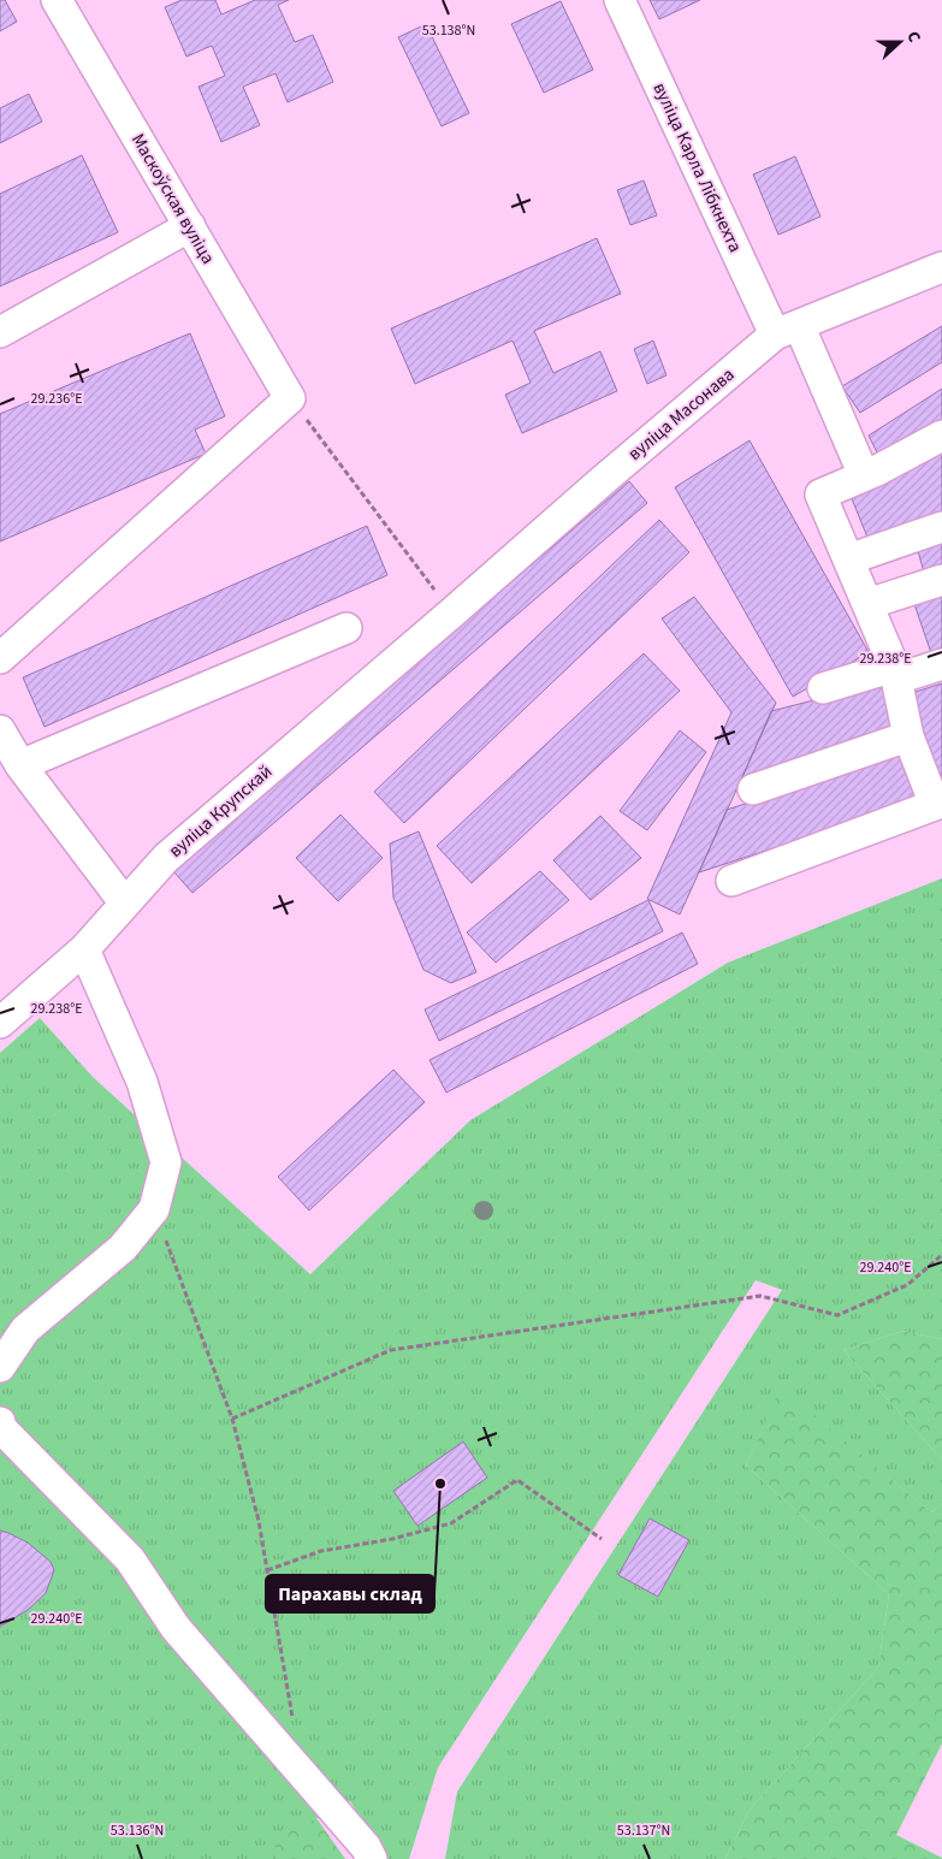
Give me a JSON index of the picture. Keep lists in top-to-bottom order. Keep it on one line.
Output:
{"streets":{"street":["вуліца Карла Лібкнехта","Маскоўская вуліца","вуліца Масонава","вуліца Крупскай"]},"crossings":[["вуліца Карла Лібкнехта","вуліца Масонава"],["вуліца Масонава","вуліца Крупскай"]],"places":["Парахавы склад"],"north":"right","coordinates":["53.138°N","29.236°E","29.238°E","29.240°E","53.136°N","53.137°N"]}
